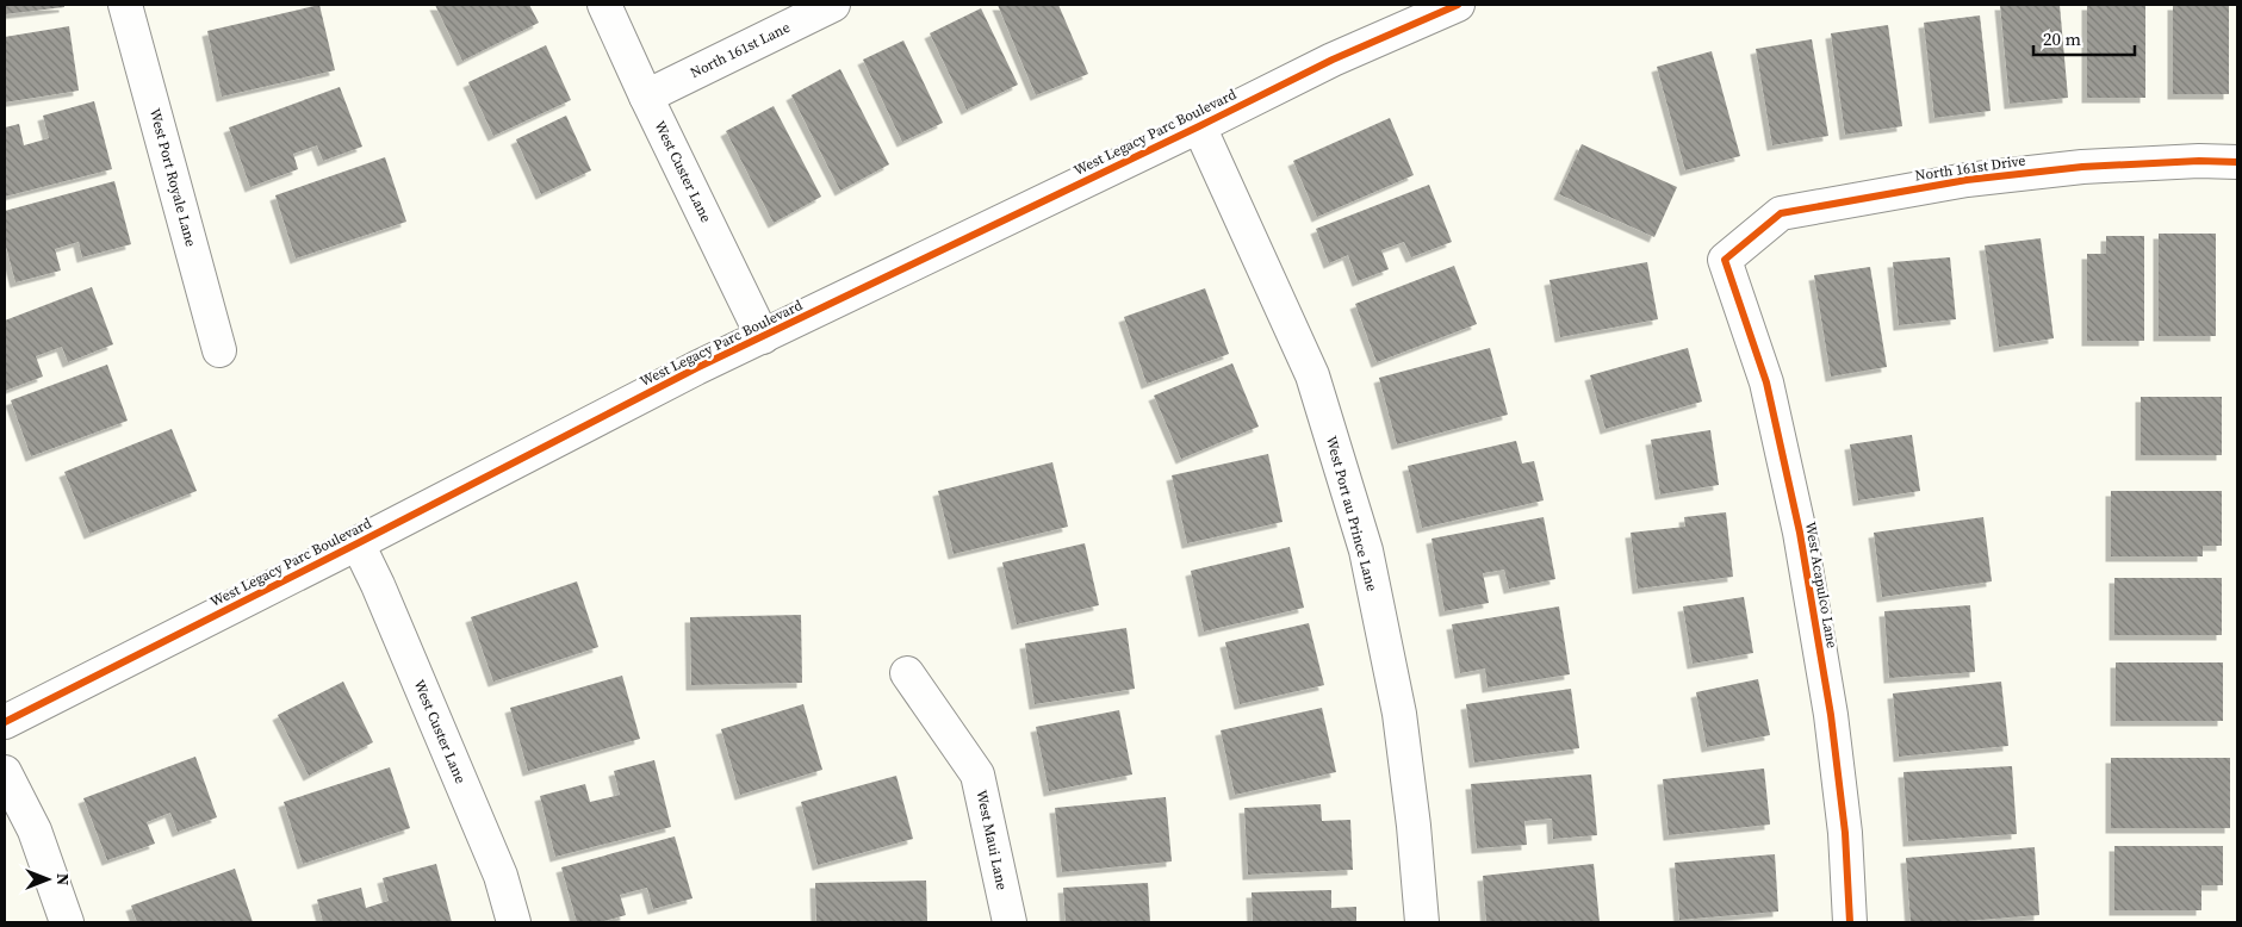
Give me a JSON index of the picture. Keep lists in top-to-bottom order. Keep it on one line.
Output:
{"streets":{"street":["North 161st Lane","West Legacy Parc Boulevard","North 161st Drive","West Custer Lane","West Port Royale Lane","West Port au Prince Lane","West Acapulco Lane","West Maui Lane"]},"crossings":[["North 161st Lane","West Custer Lane"],["West Legacy Parc Boulevard","West Custer Lane"],["West Legacy Parc Boulevard","West Port au Prince Lane"],["North 161st Drive","West Acapulco Lane"]],"scale_bar":"20 m","north":"right"}
